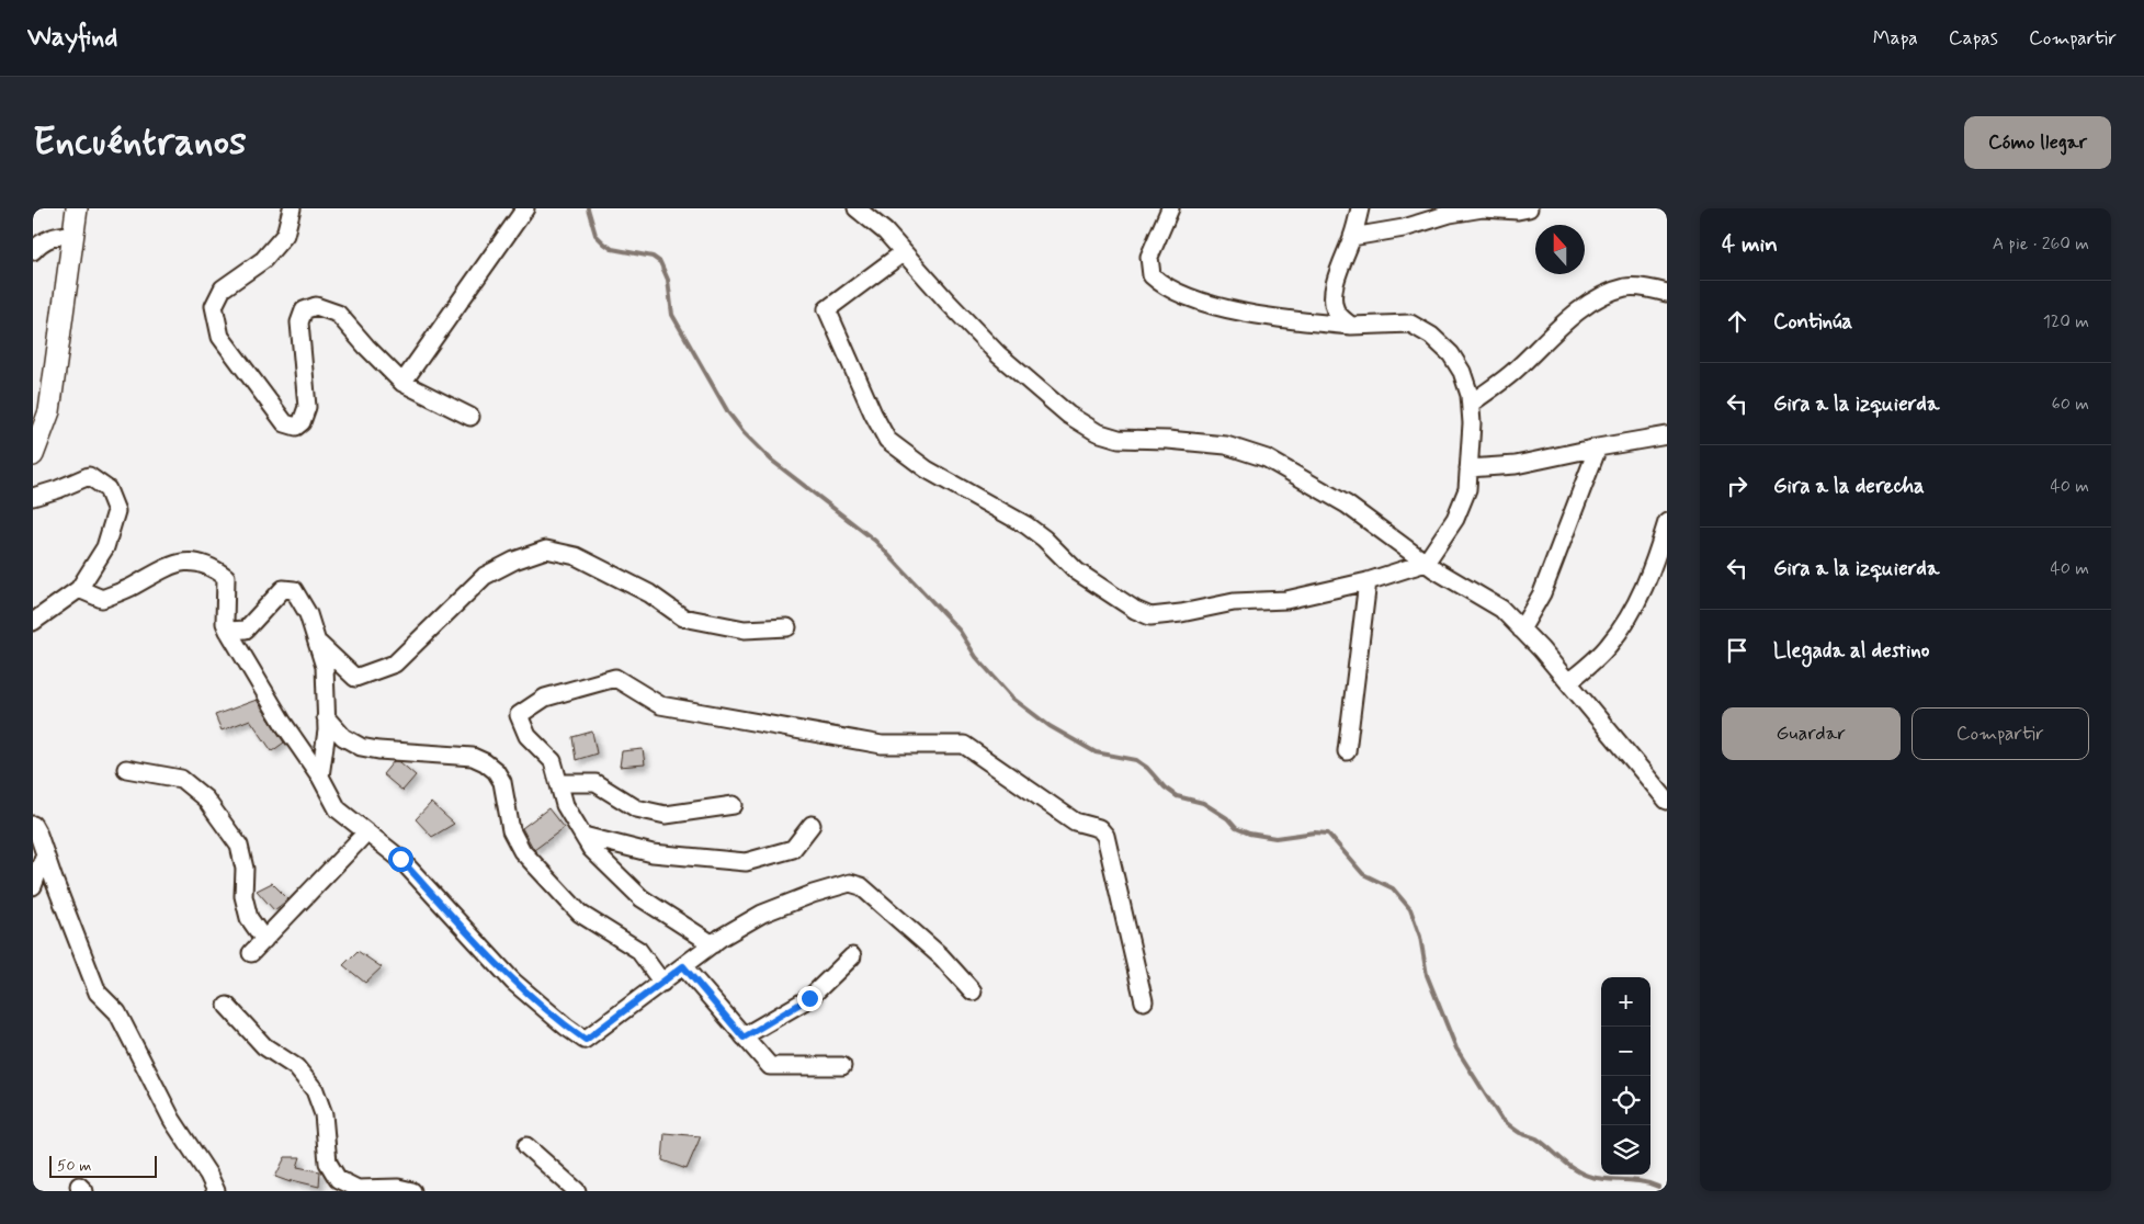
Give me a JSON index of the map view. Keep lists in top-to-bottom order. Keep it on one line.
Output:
{"scale_bar":"50 m","north":"top","page":{"header":"Wayfind","nav":["Mapa","Capas","Compartir"],"buttons":["Cómo llegar",["Guardar","Compartir"]],"title":"Encuéntranos","heading":["4 min","A pie · 260 m"],"list":[["Continúa","120 m"],["Gira a la izquierda","60 m"],["Gira a la derecha","40 m"],["Gira a la izquierda","40 m"],"Llegada al destino"],"map_buttons":["+","−"],"scale":"50 m"}}
